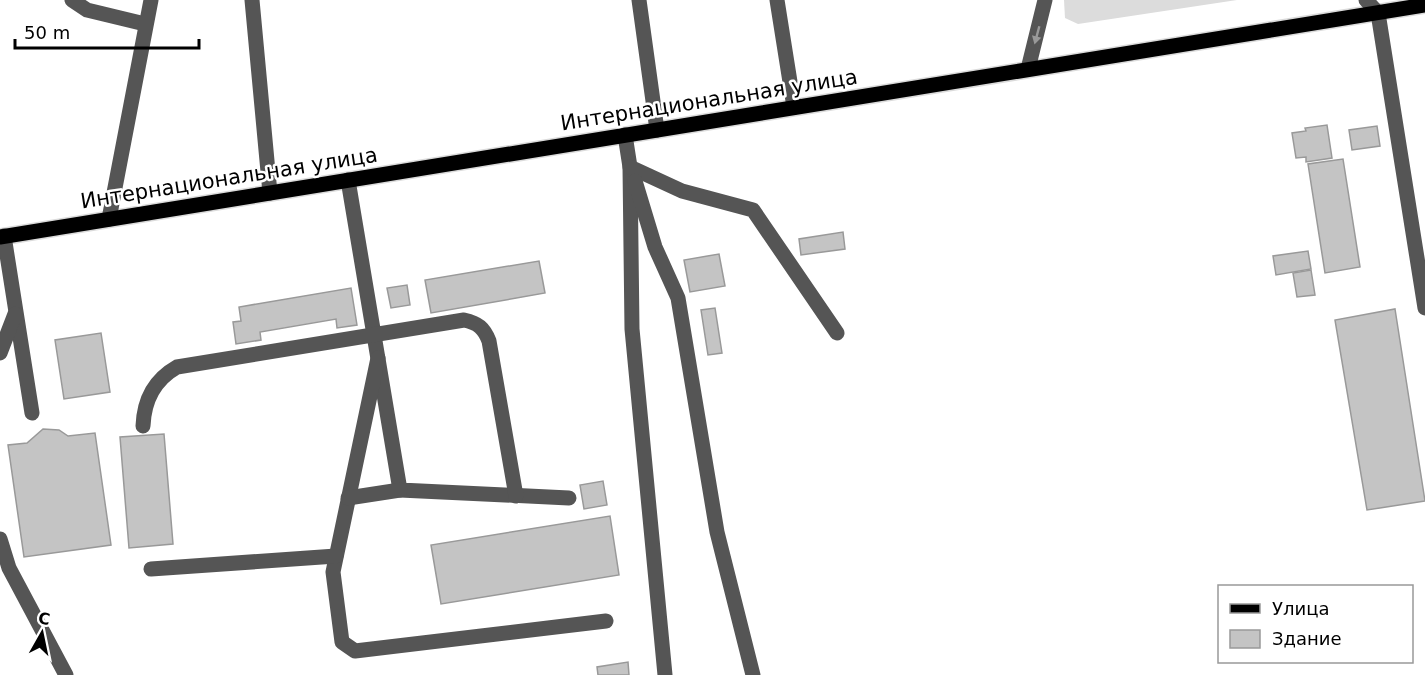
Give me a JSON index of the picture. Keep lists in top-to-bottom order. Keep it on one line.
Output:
{"streets":{"main road":["Интернациональная улица"]},"legend":["Улица","Здание"],"scale_bar":"50 m","north":"top"}
